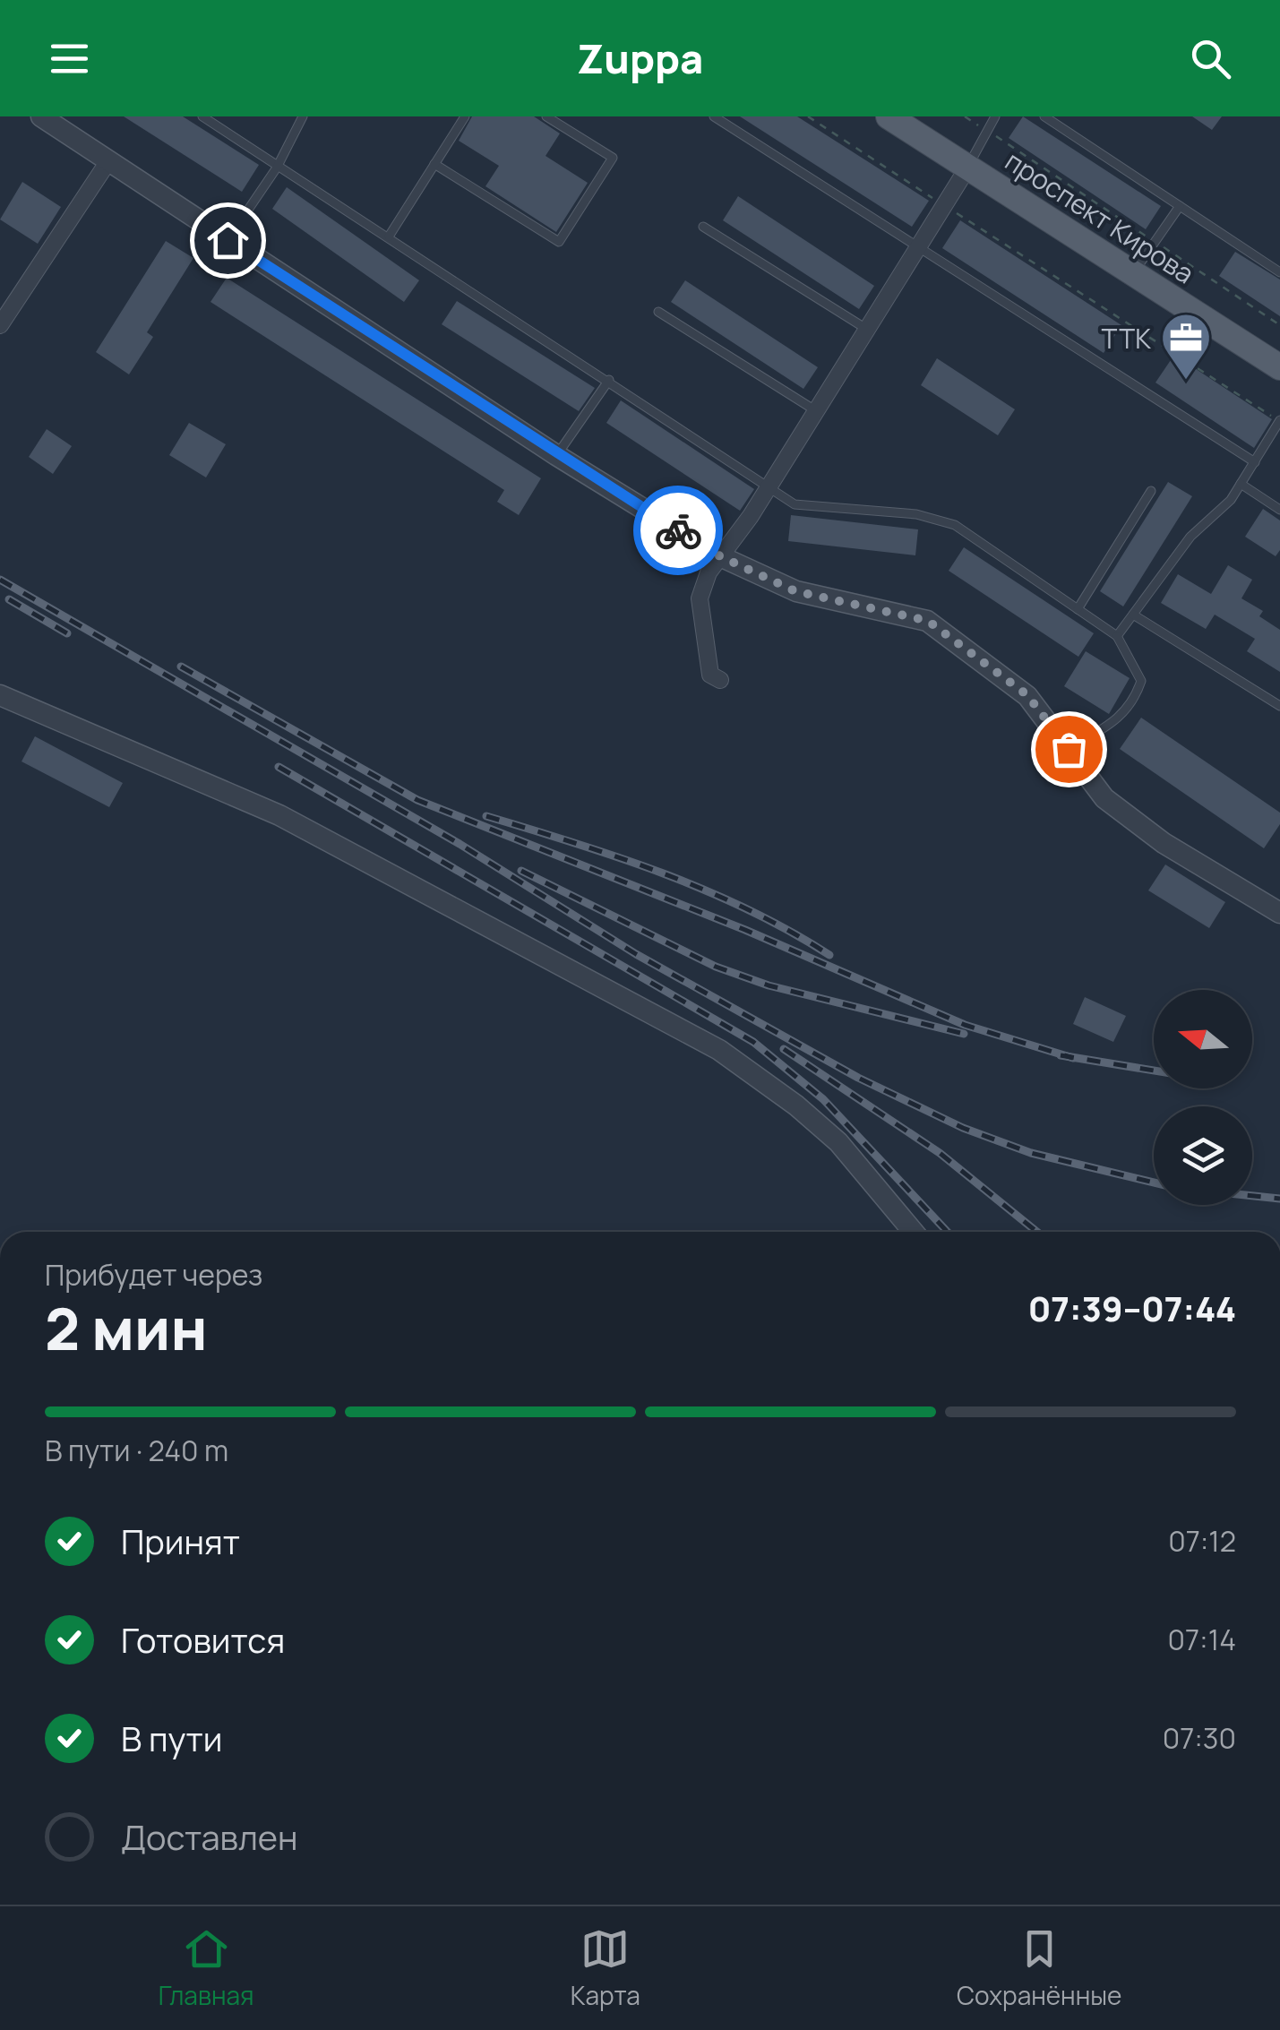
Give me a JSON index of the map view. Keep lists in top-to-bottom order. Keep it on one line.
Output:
{"streets":{"main road":["проспект Кирова"]},"places":{"office":["ТТК"]},"north":"left","page":{"header":"Zuppa","heading":["2 мин","Прибудет через","07:39–07:44"],"bar":"В пути · 240 m","list":[["Принят","07:12"],["Готовится","07:14"],["В пути","07:30"],"Доставлен"],"tabs":["Главная","Карта","Сохранённые"]}}
